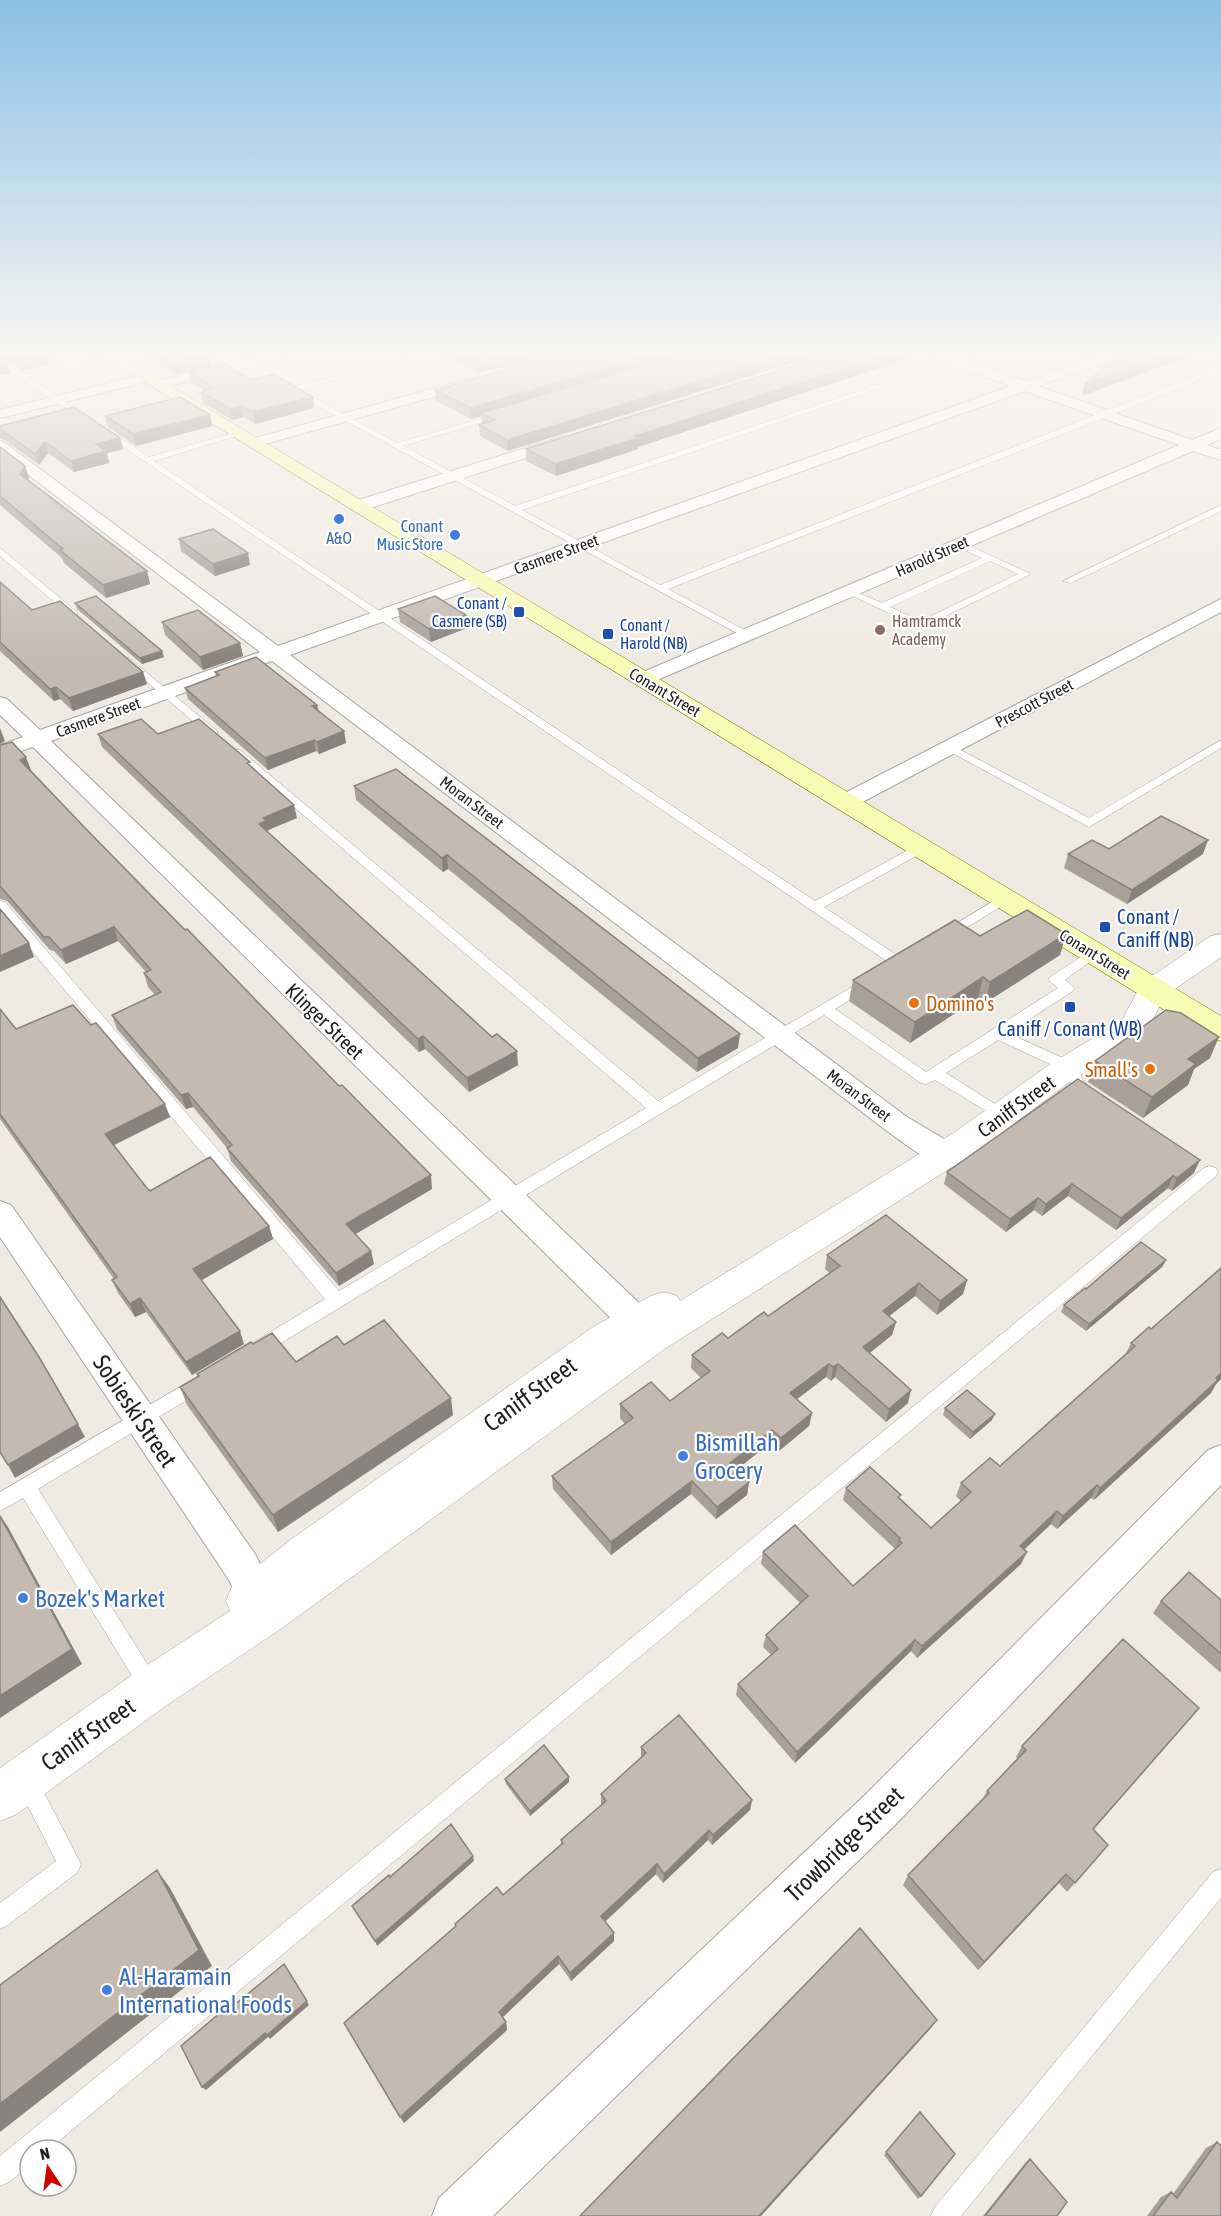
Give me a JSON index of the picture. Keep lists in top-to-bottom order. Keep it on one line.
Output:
{"streets":{"main road":["Conant Street"],"street":["Casmere Street","Harold Street","Prescott Street","Moran Street","Klinger Street","Caniff Street","Sobieski Street","Trowbridge Street"]},"crossings":[["Casmere Street","Conant Street"],["Casmere Street","Moran Street"],["Casmere Street","Klinger Street"],["Harold Street","Conant Street"],["Conant Street","Prescott Street"],["Conant Street","Caniff Street"],["Moran Street","Caniff Street"],["Klinger Street","Caniff Street"],["Caniff Street","Sobieski Street"]],"places":{"other":["A&O","Conant Music Store","Hamtramck Academy","Domino's","Small's","Bismillah Grocery","Bozek's Market","Al-Haramain International Foods"],"transit":["Conant / Casmere (SB)","Conant / Harold (NB)","Conant / Caniff (NB)","Caniff / Conant (WB)"]},"north":"top"}
